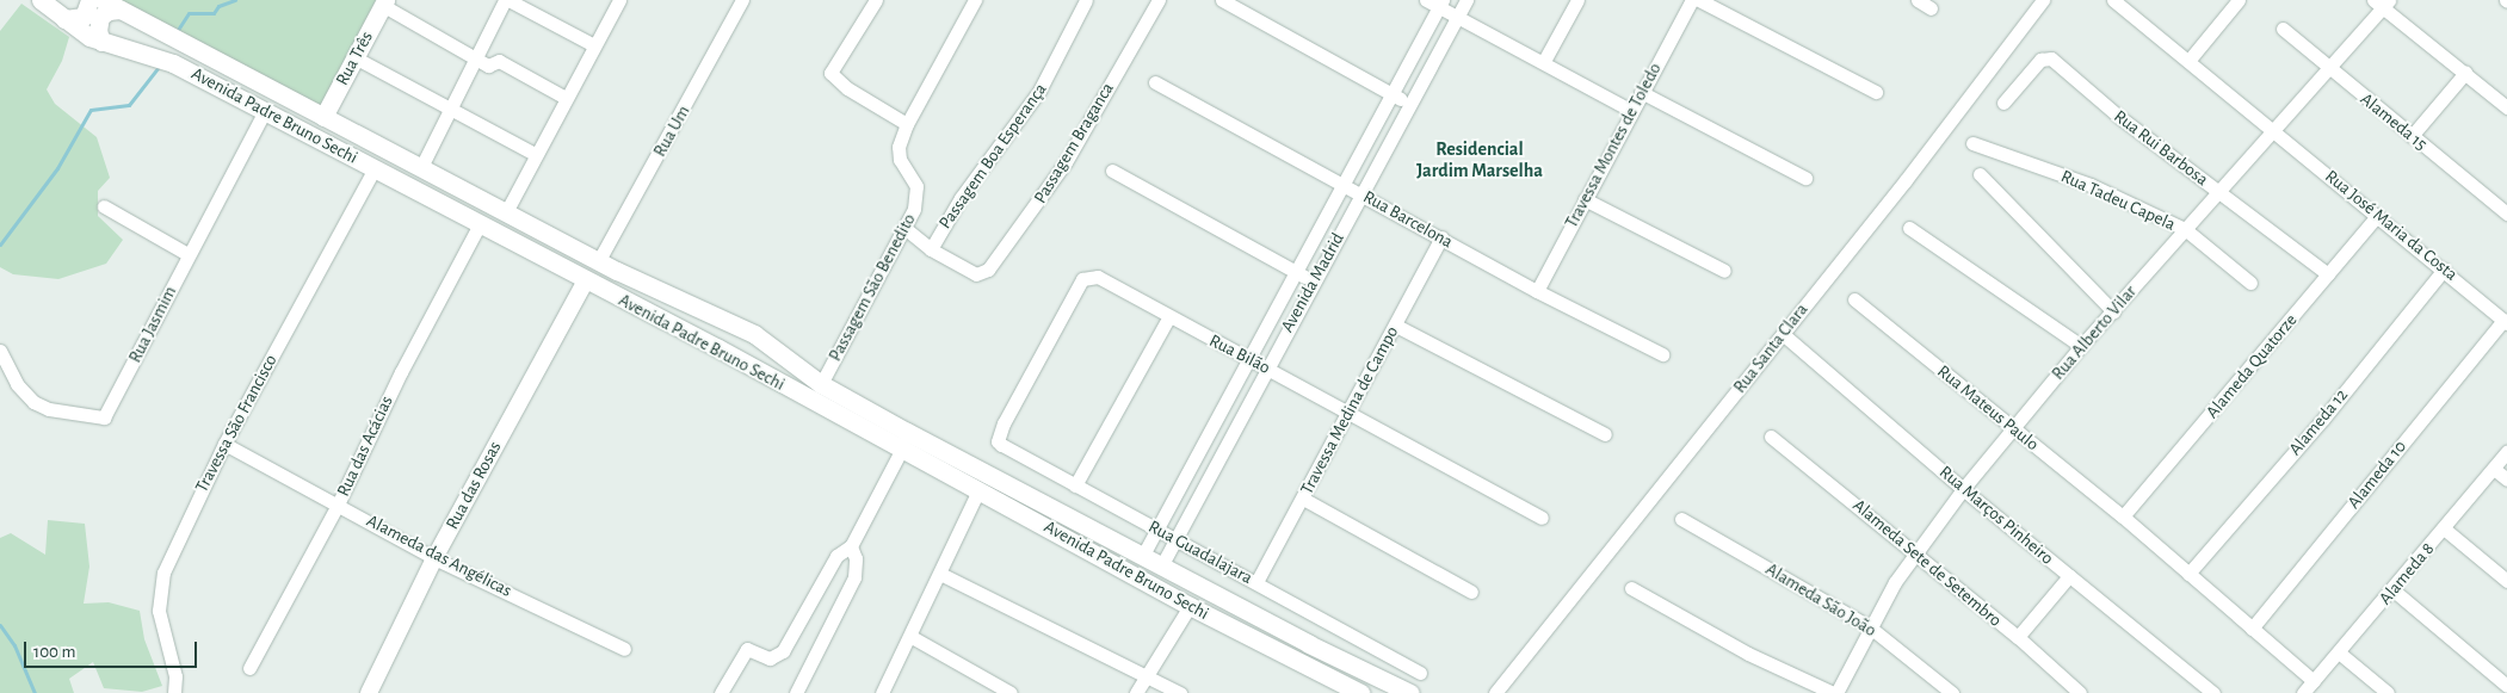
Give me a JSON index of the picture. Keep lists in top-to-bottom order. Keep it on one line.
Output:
{"streets":{"main road":["Rua Três","Avenida Padre Bruno Sechi"],"street":["Alameda 15","Rua Um","Passagem Braganca","Travessa Montes de Toledo","Rua Rui Barbosa","Passagem Boa Esperança","Rua Tadeu Capela","Rua Barcelona","Rua José Maria da Costa","Avenida Madrid","Passagem São Benedito","Rua Jasmim","Rua Alberto Vilar","Rua Santa Clara","Rua Bilão","Alameda Quatorze","Rua Mateus Paulo","Travessa Medina de Campo","Alameda 12","Travessa São Francisco","Rua das Acácias","Alameda 10","Rua das Rosas","Rua Marços Pinheiro","Rua Guadalajara","Alameda das Angélicas","Alameda Sete de Setembro","Alameda 8","Alameda São João"]},"crossings":[["Rua Três","Avenida Padre Bruno Sechi"],["Avenida Padre Bruno Sechi","Rua Um"],["Avenida Padre Bruno Sechi","Avenida Madrid"],["Avenida Padre Bruno Sechi","Passagem São Benedito"],["Avenida Padre Bruno Sechi","Rua Jasmim"],["Avenida Padre Bruno Sechi","Travessa São Francisco"],["Avenida Padre Bruno Sechi","Rua das Acácias"],["Avenida Padre Bruno Sechi","Rua das Rosas"],["Alameda 15","Rua Alberto Vilar"],["Passagem Braganca","Passagem Boa Esperança"],["Travessa Montes de Toledo","Rua Barcelona"],["Rua Rui Barbosa","Rua Alberto Vilar"],["Rua Rui Barbosa","Alameda Quatorze"],["Rua Tadeu Capela","Rua Alberto Vilar"],["Rua Barcelona","Avenida Madrid"],["Rua Barcelona","Travessa Medina de Campo"],["Rua José Maria da Costa","Rua Alberto Vilar"],["Rua José Maria da Costa","Alameda Quatorze"],["Rua José Maria da Costa","Alameda 12"],["Rua José Maria da Costa","Alameda 10"],["Avenida Madrid","Rua Bilão"],["Avenida Madrid","Rua Guadalajara"],["Rua Alberto Vilar","Rua Mateus Paulo"],["Rua Alberto Vilar","Rua Marços Pinheiro"],["Rua Alberto Vilar","Alameda Sete de Setembro"],["Rua Alberto Vilar","Alameda São João"],["Rua Santa Clara","Rua Marços Pinheiro"],["Rua Bilão","Travessa Medina de Campo"],["Rua Bilão","Rua Guadalajara"],["Alameda Quatorze","Rua Mateus Paulo"],["Rua Mateus Paulo","Alameda 12"],["Rua Mateus Paulo","Alameda 10"],["Rua Mateus Paulo","Alameda 8"],["Travessa Medina de Campo","Rua Guadalajara"],["Travessa São Francisco","Alameda das Angélicas"],["Rua das Acácias","Alameda das Angélicas"],["Rua das Rosas","Alameda das Angélicas"]],"districts":["Residencial Jardim Marselha"],"scale_bar":"100 m"}
